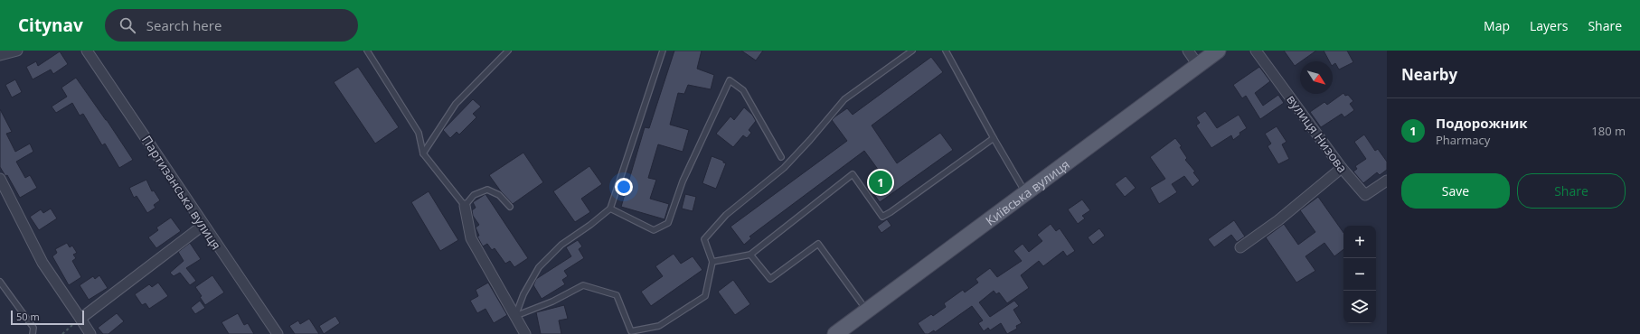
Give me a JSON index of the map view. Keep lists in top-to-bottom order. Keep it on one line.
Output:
{"streets":{"main road":["Київська вулиця"],"street":["вулиця Низова","Партизанська вулиця"]},"scale_bar":"50 m","north":"bottom right","page":{"header":"Citynav","search":"Search here","nav":["Map","Layers","Share"],"heading":"Nearby","list":[{"mark":"1","name":"Подорожник","note":"Pharmacy","value":"180 m"}],"buttons":["Save","Share"],"pins":"1","map_buttons":["+","−"],"scale":"50 m"}}
